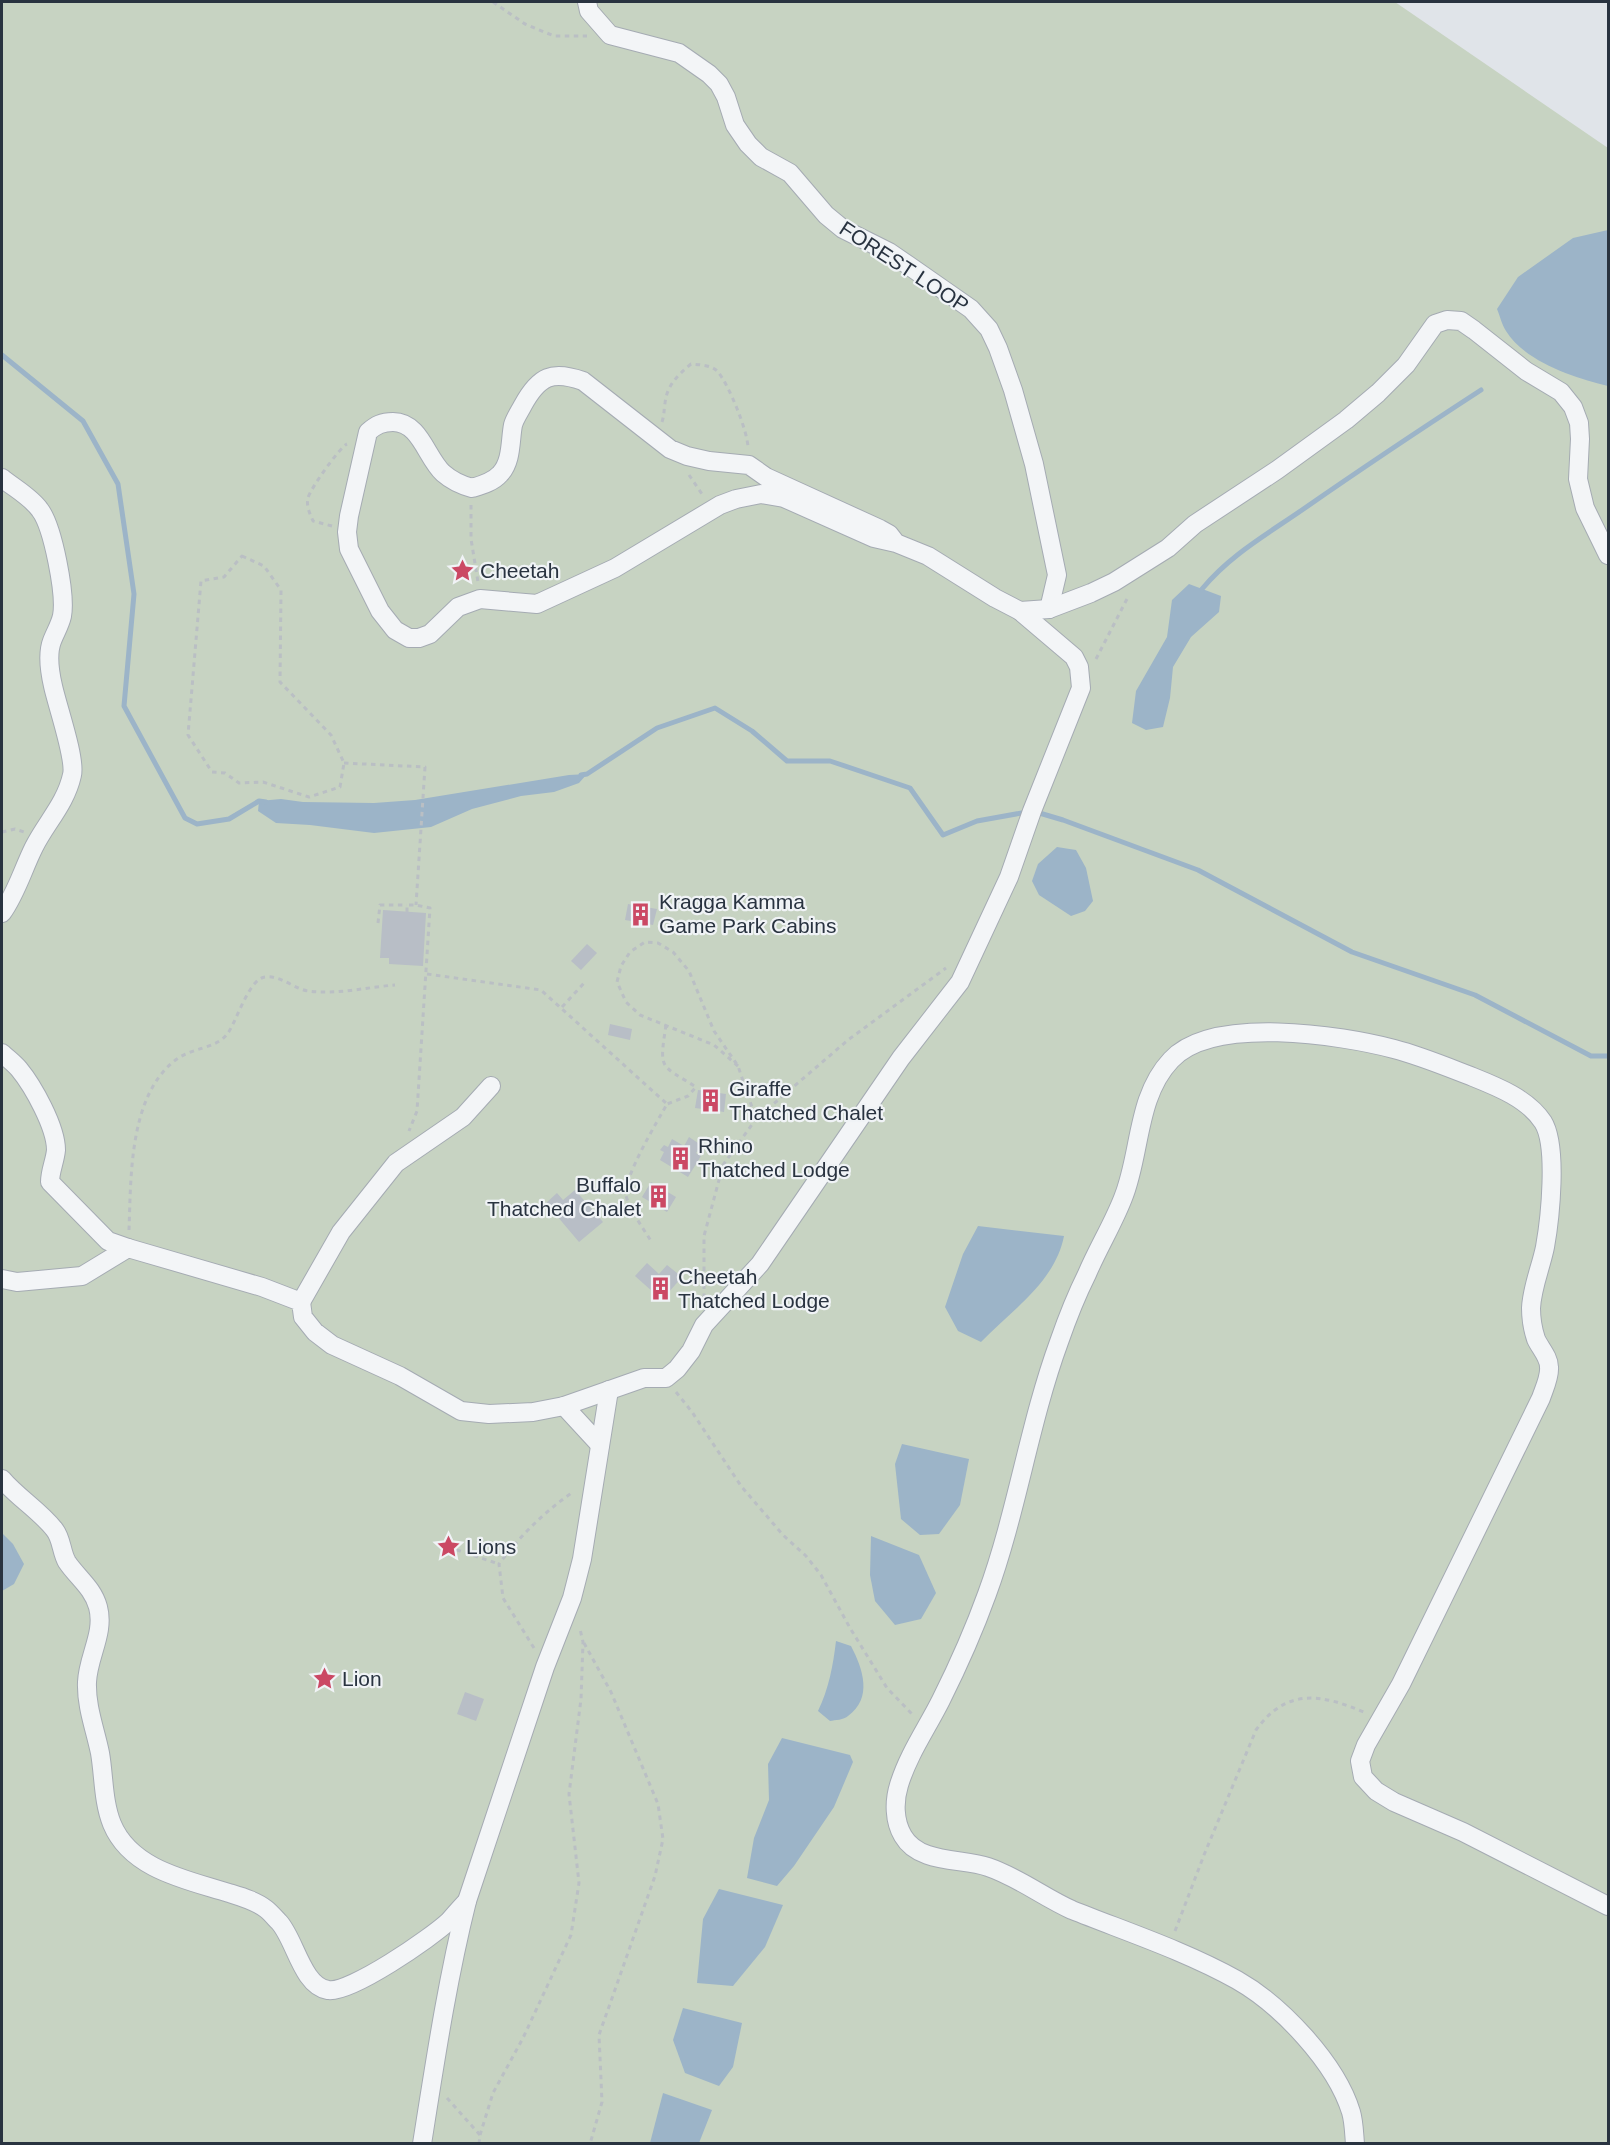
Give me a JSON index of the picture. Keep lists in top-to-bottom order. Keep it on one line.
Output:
{"streets":{"lane":["FOREST LOOP"]},"places":{"place":["Cheetah","Lions","Lion"],"building":["Kragga Kamma Game Park Cabins","Giraffe Thatched Chalet","Rhino Thatched Lodge","Buffalo Thatched Chalet","Cheetah Thatched Lodge"]}}
